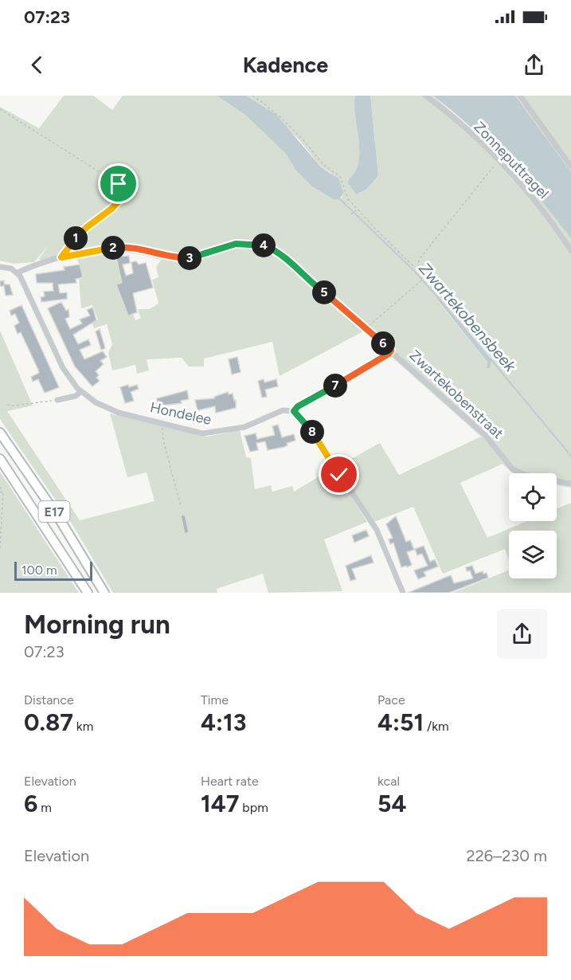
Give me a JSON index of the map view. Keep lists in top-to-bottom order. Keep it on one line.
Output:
{"streets":{"highway":["E17"],"street":["Zonneputtragel","Zwartekobenstraat","Hondelee"]},"crossings":[["Zwartekobenstraat","Hondelee"]],"water":["Zwartekobensbeek"],"scale_bar":"100 m","page":{"status":"07:23","header":"Kadence","pins":["1","4","2","3","5","6","7","8"],"scale":"100 m","heading":["Morning run","07:23"],"stats":[["Distance","0.87 km"],["Time","4:13"],["Pace","4:51 /km"],["Elevation","6 m"],["Heart rate","147 bpm"],["kcal","54"]],"chart":["Elevation","226–230 m"]}}
